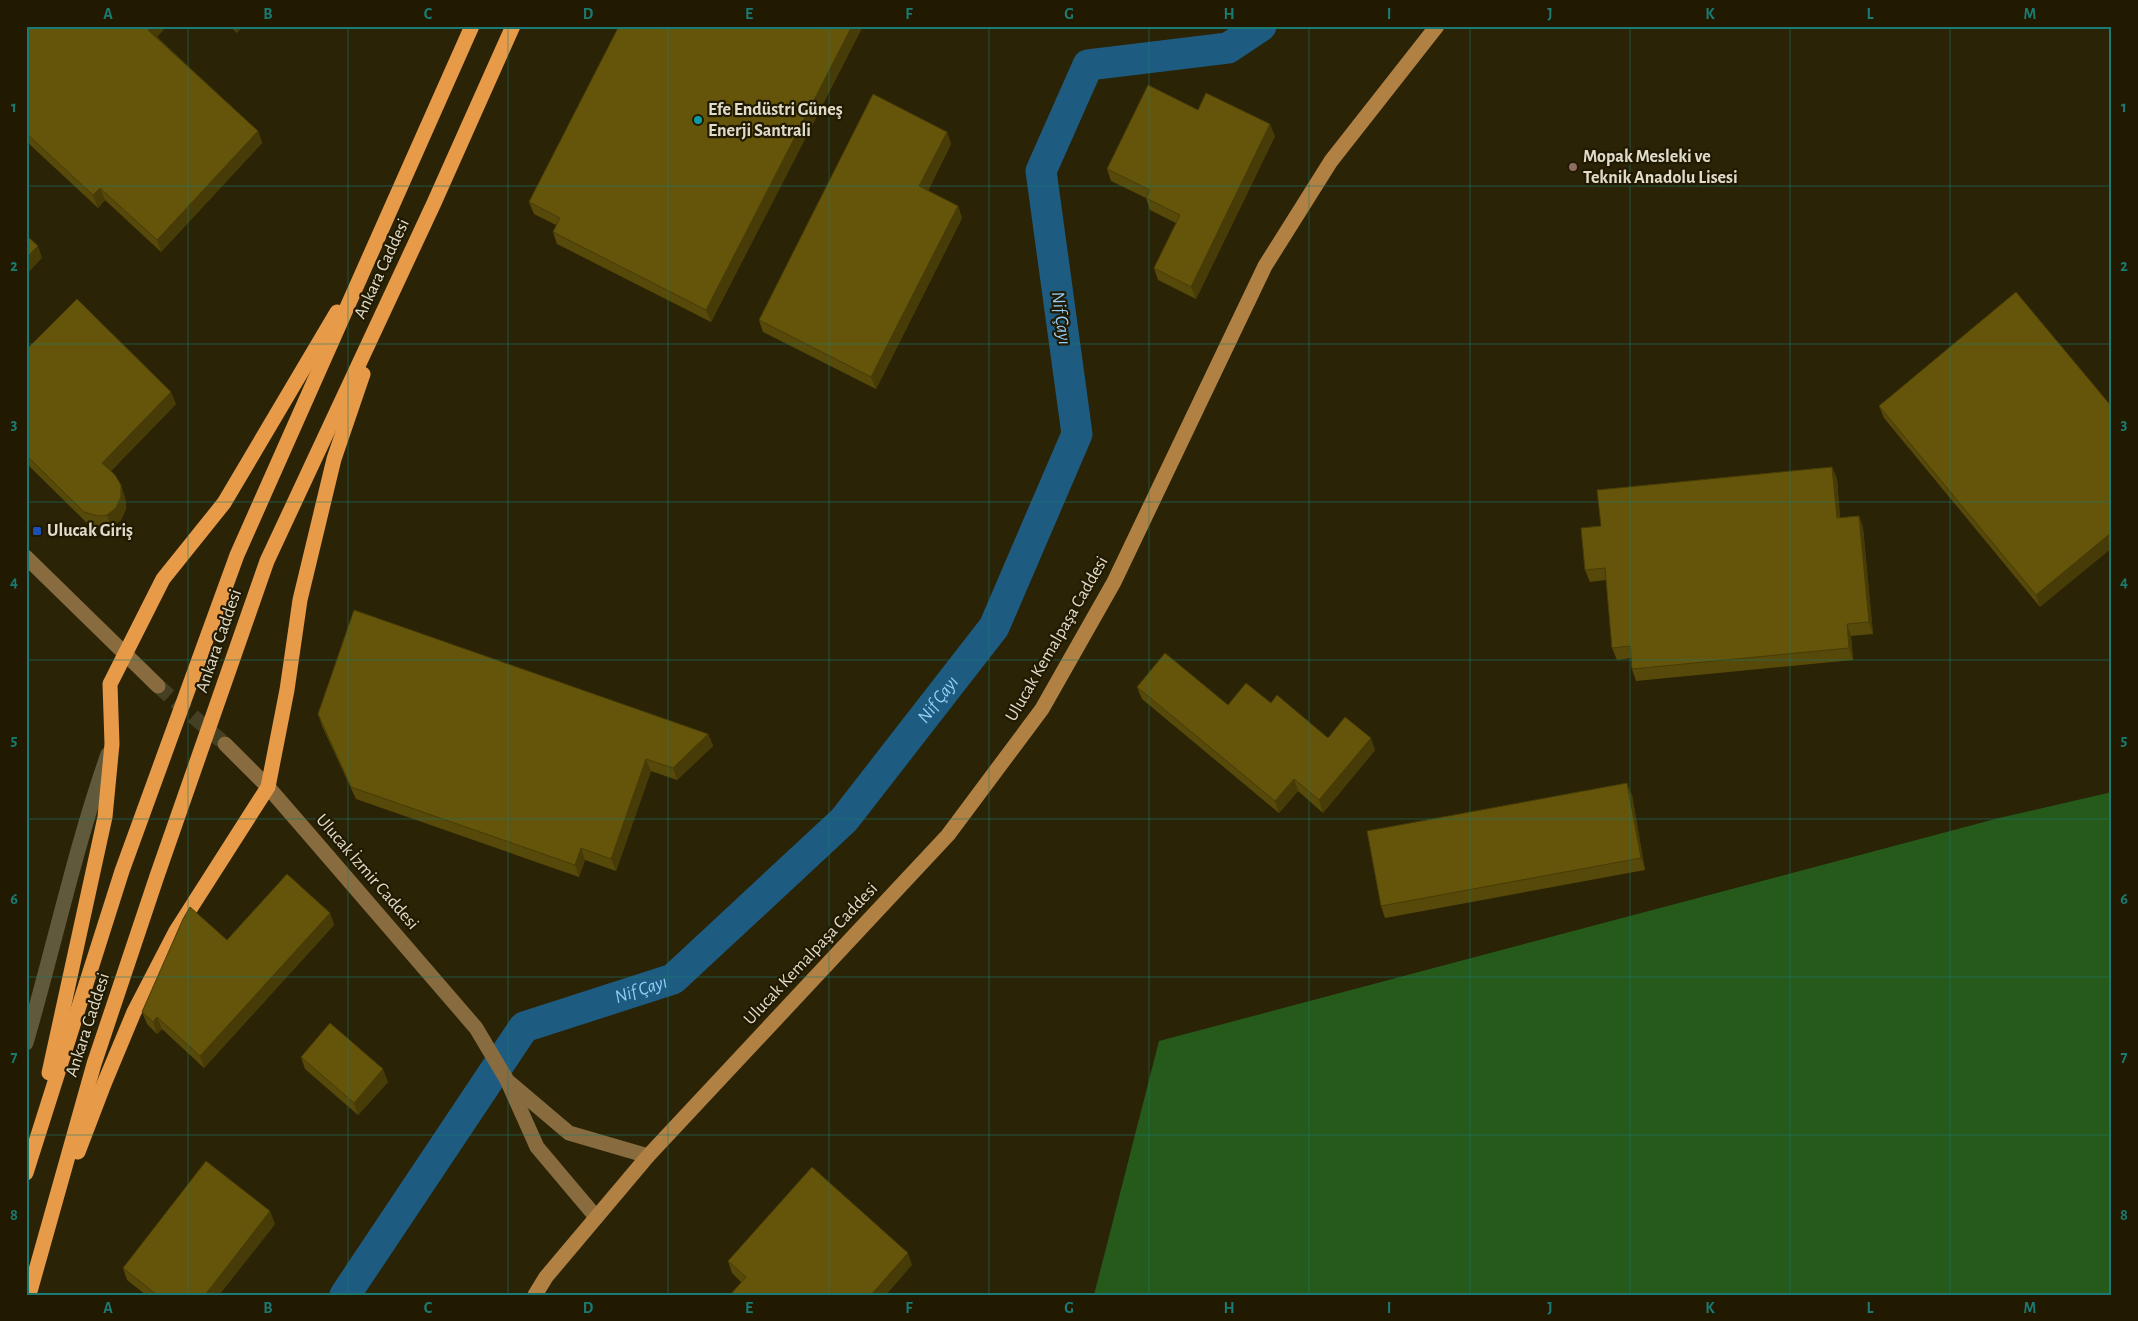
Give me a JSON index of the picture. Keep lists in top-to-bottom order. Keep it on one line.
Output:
{"streets":{"highway":["Ankara Caddesi"],"main road":["Ulucak Kemalpaşa Caddesi"],"street":["Ulucak İzmir Caddesi"]},"water":["Nif Çayı"],"places":{"other":["Efe Endüstri Güneş Enerji Santrali","Mopak Mesleki ve Teknik Anadolu Lisesi"],"transit":["Ulucak Giriş"]},"grid":{"columns":["A","B","C","D","E","F","G","H","I","J","K","L","M"],"rows":["1","2","3","4","5","6","7","8"]}}
